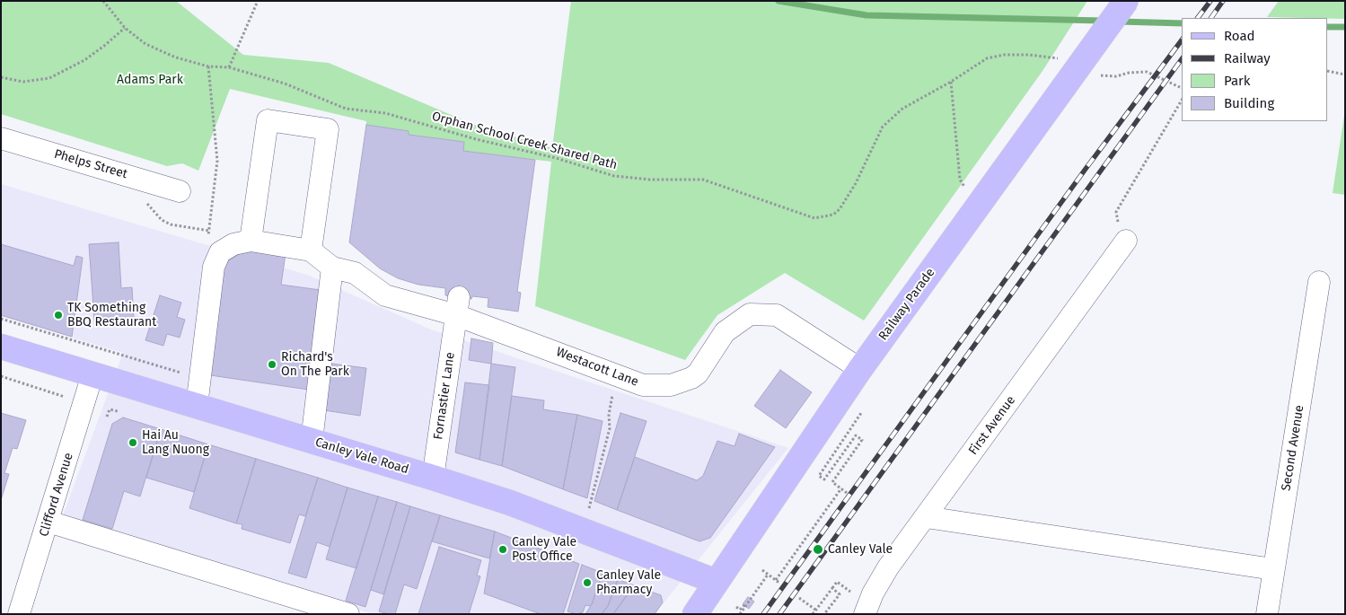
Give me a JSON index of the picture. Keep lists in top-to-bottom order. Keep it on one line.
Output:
{"streets":{"main road":["Railway Parade","Canley Vale Road"],"street":["Phelps Street","Westacott Lane","Fornastier Lane","First Avenue","Second Avenue","Clifford Avenue"],"path":["Orphan School Creek Shared Path"]},"crossings":[["Railway Parade","Westacott Lane"],["Railway Parade","Canley Vale Road"],["Westacott Lane","Fornastier Lane"],["Fornastier Lane","Canley Vale Road"],["Canley Vale Road","Clifford Avenue"]],"parks":["Adams Park"],"places":["TK Something BBQ Restaurant","Richard's On The Park","Hai Au Lang Nuong","Canley Vale Post Office","Canley Vale","Canley Vale Pharmacy"],"legend":["Road","Railway","Park","Building"]}
